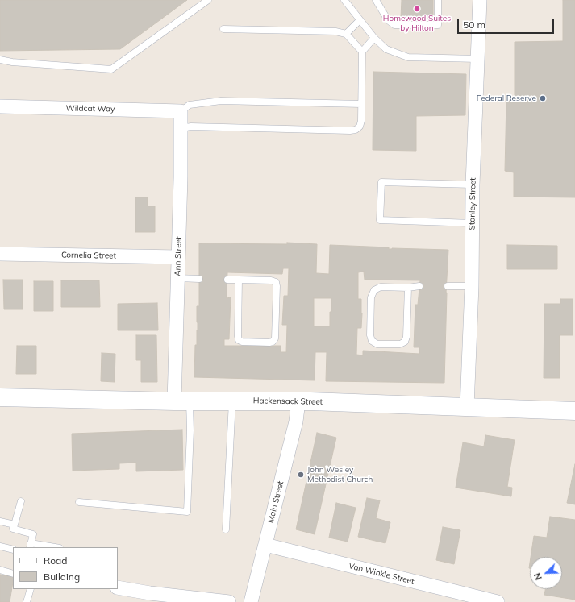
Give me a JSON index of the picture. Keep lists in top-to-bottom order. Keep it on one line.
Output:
{"streets":{"main road":["Hackensack Street"],"street":["Wildcat Way","Stanley Street","Cornelia Street","Ann Street","Main Street","Van Winkle Street"]},"crossings":[["Wildcat Way","Ann Street"],["Stanley Street","Hackensack Street"],["Cornelia Street","Ann Street"],["Ann Street","Hackensack Street"],["Hackensack Street","Main Street"],["Main Street","Van Winkle Street"]],"places":["Homewood Suites by Hilton","Federal Reserve","John Wesley Methodist Church"],"legend":["Road","Building"],"scale_bar":"50 m","north":"bottom left"}
